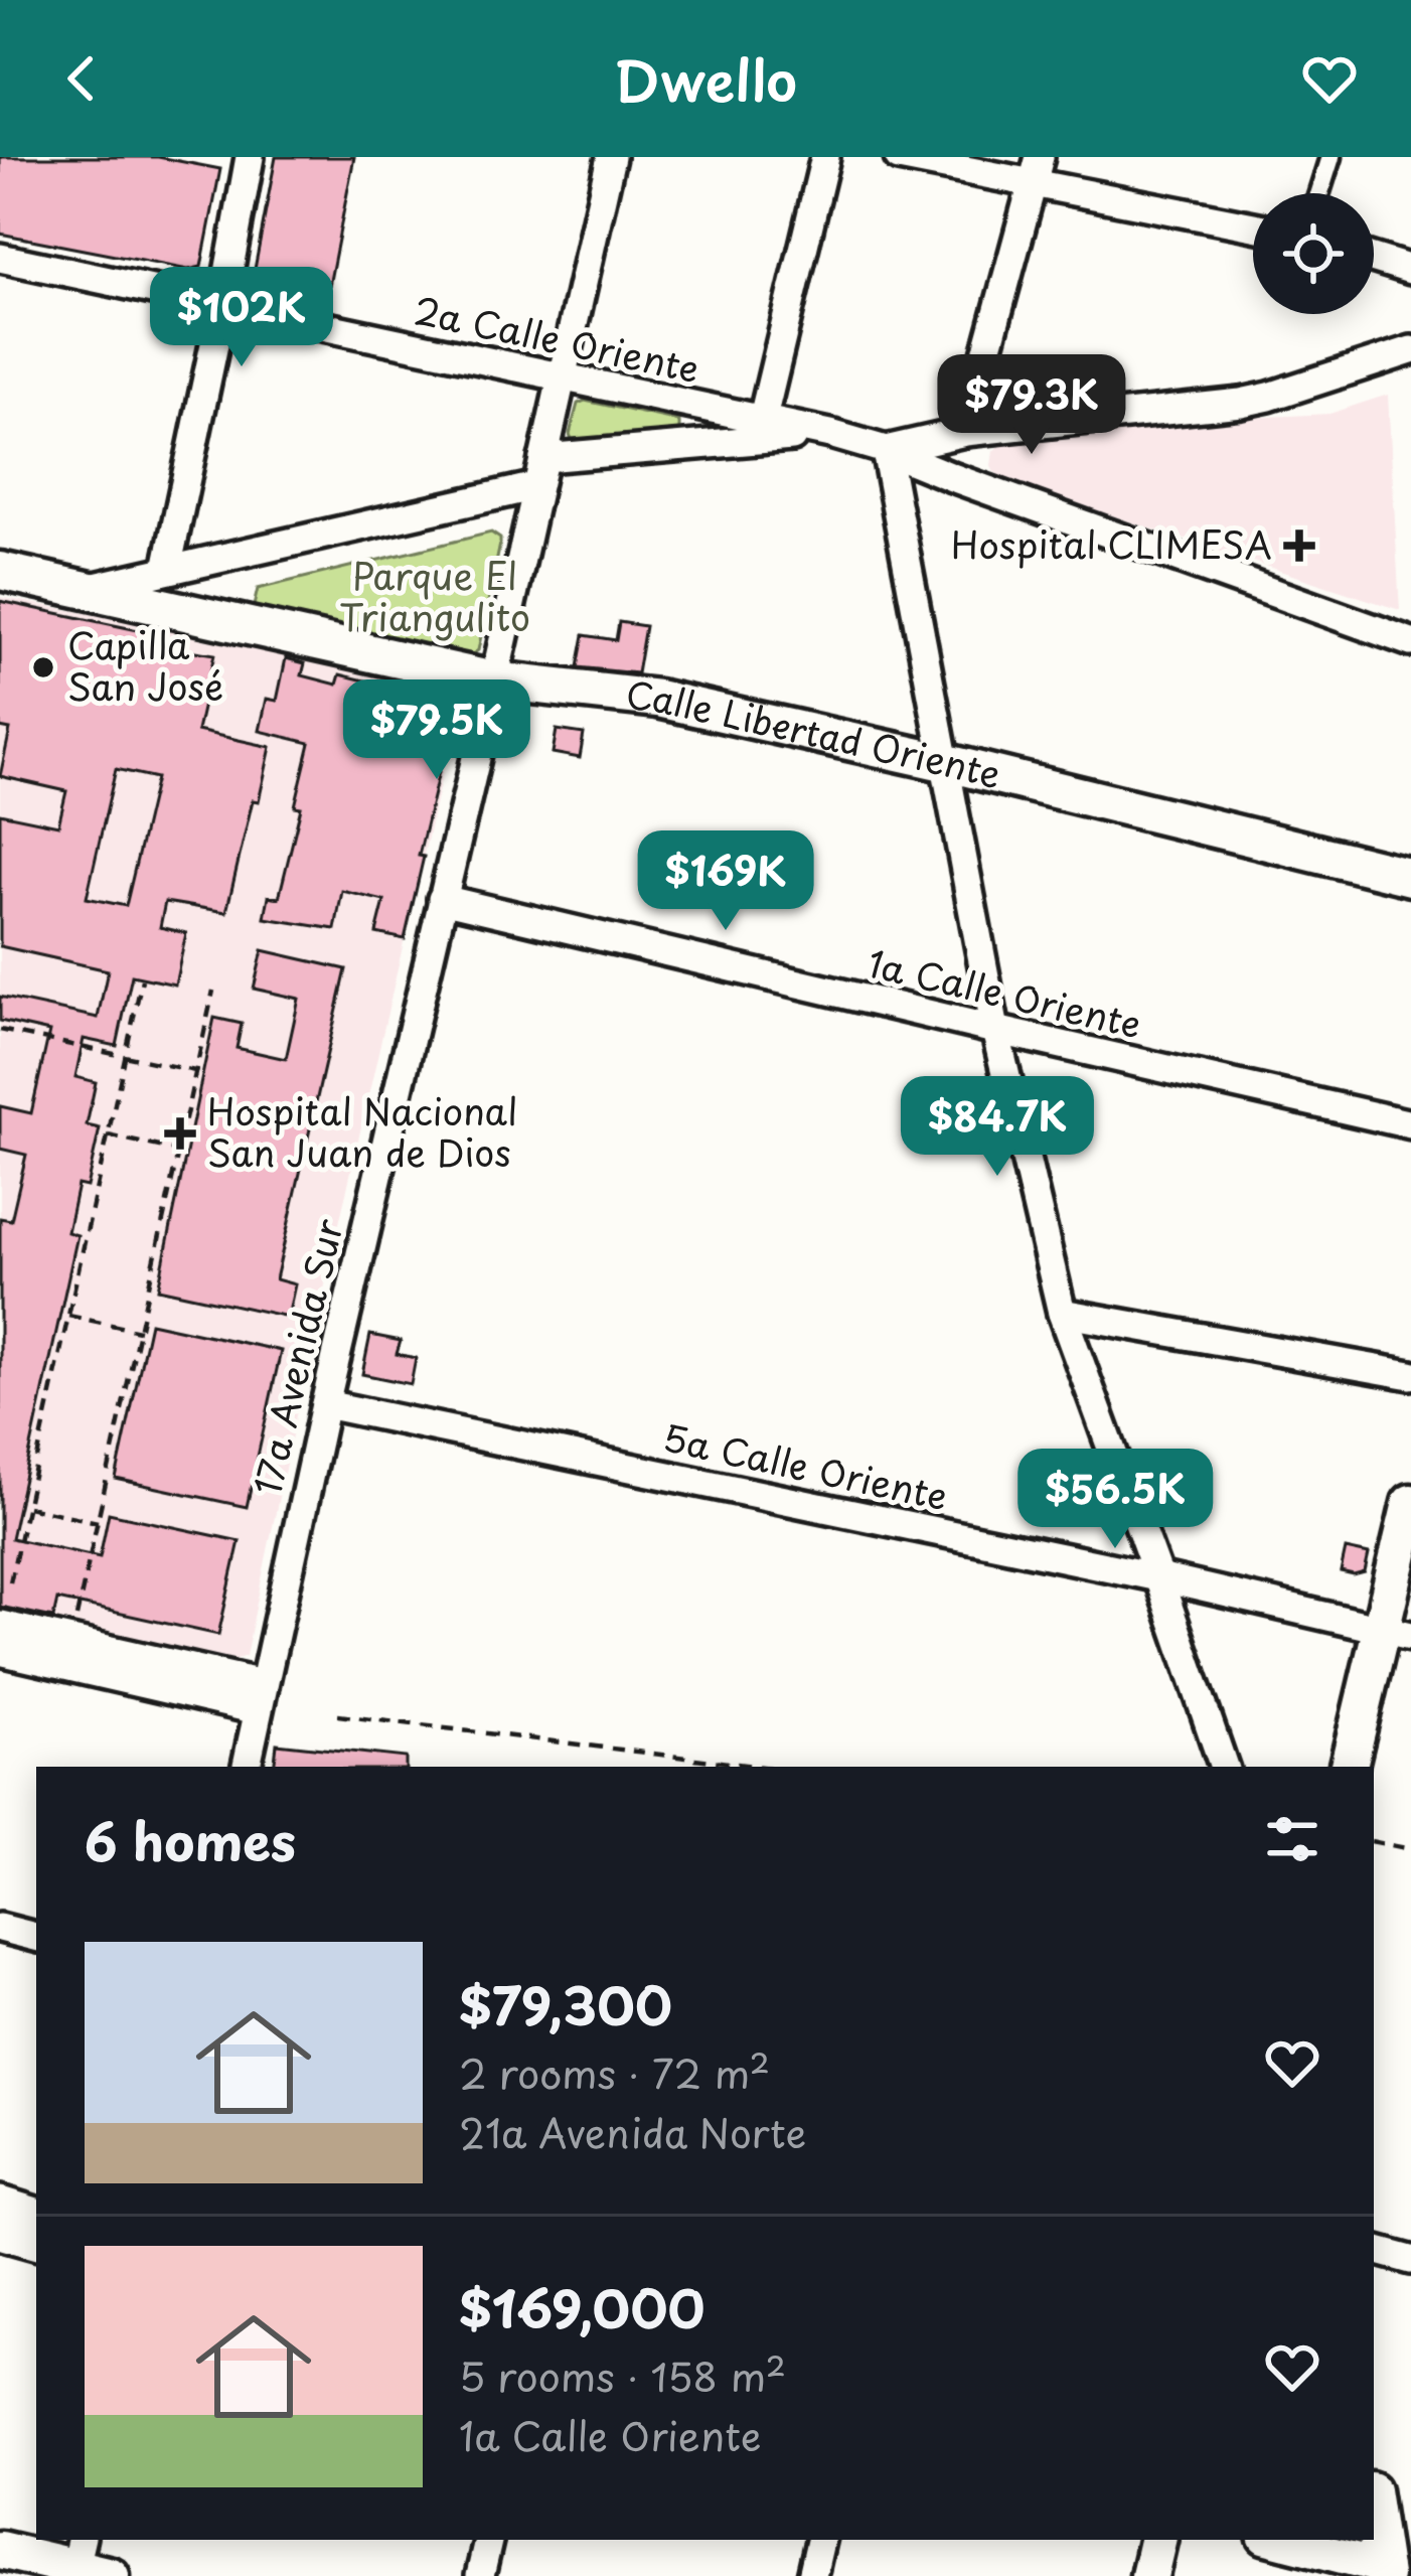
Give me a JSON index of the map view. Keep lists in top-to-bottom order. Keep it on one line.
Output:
{"streets":{"main road":["Calle Libertad Oriente"],"street":["2a Calle Oriente","1a Calle Oriente","17a Avenida Sur","5a Calle Oriente"]},"crossings":[["2a Calle Oriente","17a Avenida Sur"],["Calle Libertad Oriente","17a Avenida Sur"],["1a Calle Oriente","17a Avenida Sur"],["17a Avenida Sur","5a Calle Oriente"]],"parks":["Parque El Triangulito"],"places":{"health":["Hospital CLIMESA","Hospital Nacional San Juan de Dios"],"other":["Capilla San José"]},"page":{"header":"Dwello","price":["$102K","$79.3K","$79.5K","$169K","$84.7K","$56.5K"],"heading":"6 homes","list":[{"name":"$79,300","note":"2 rooms · 72 m² · 21a Avenida Norte"},{"name":"$169,000","note":"5 rooms · 158 m² · 1a Calle Oriente"}]}}
